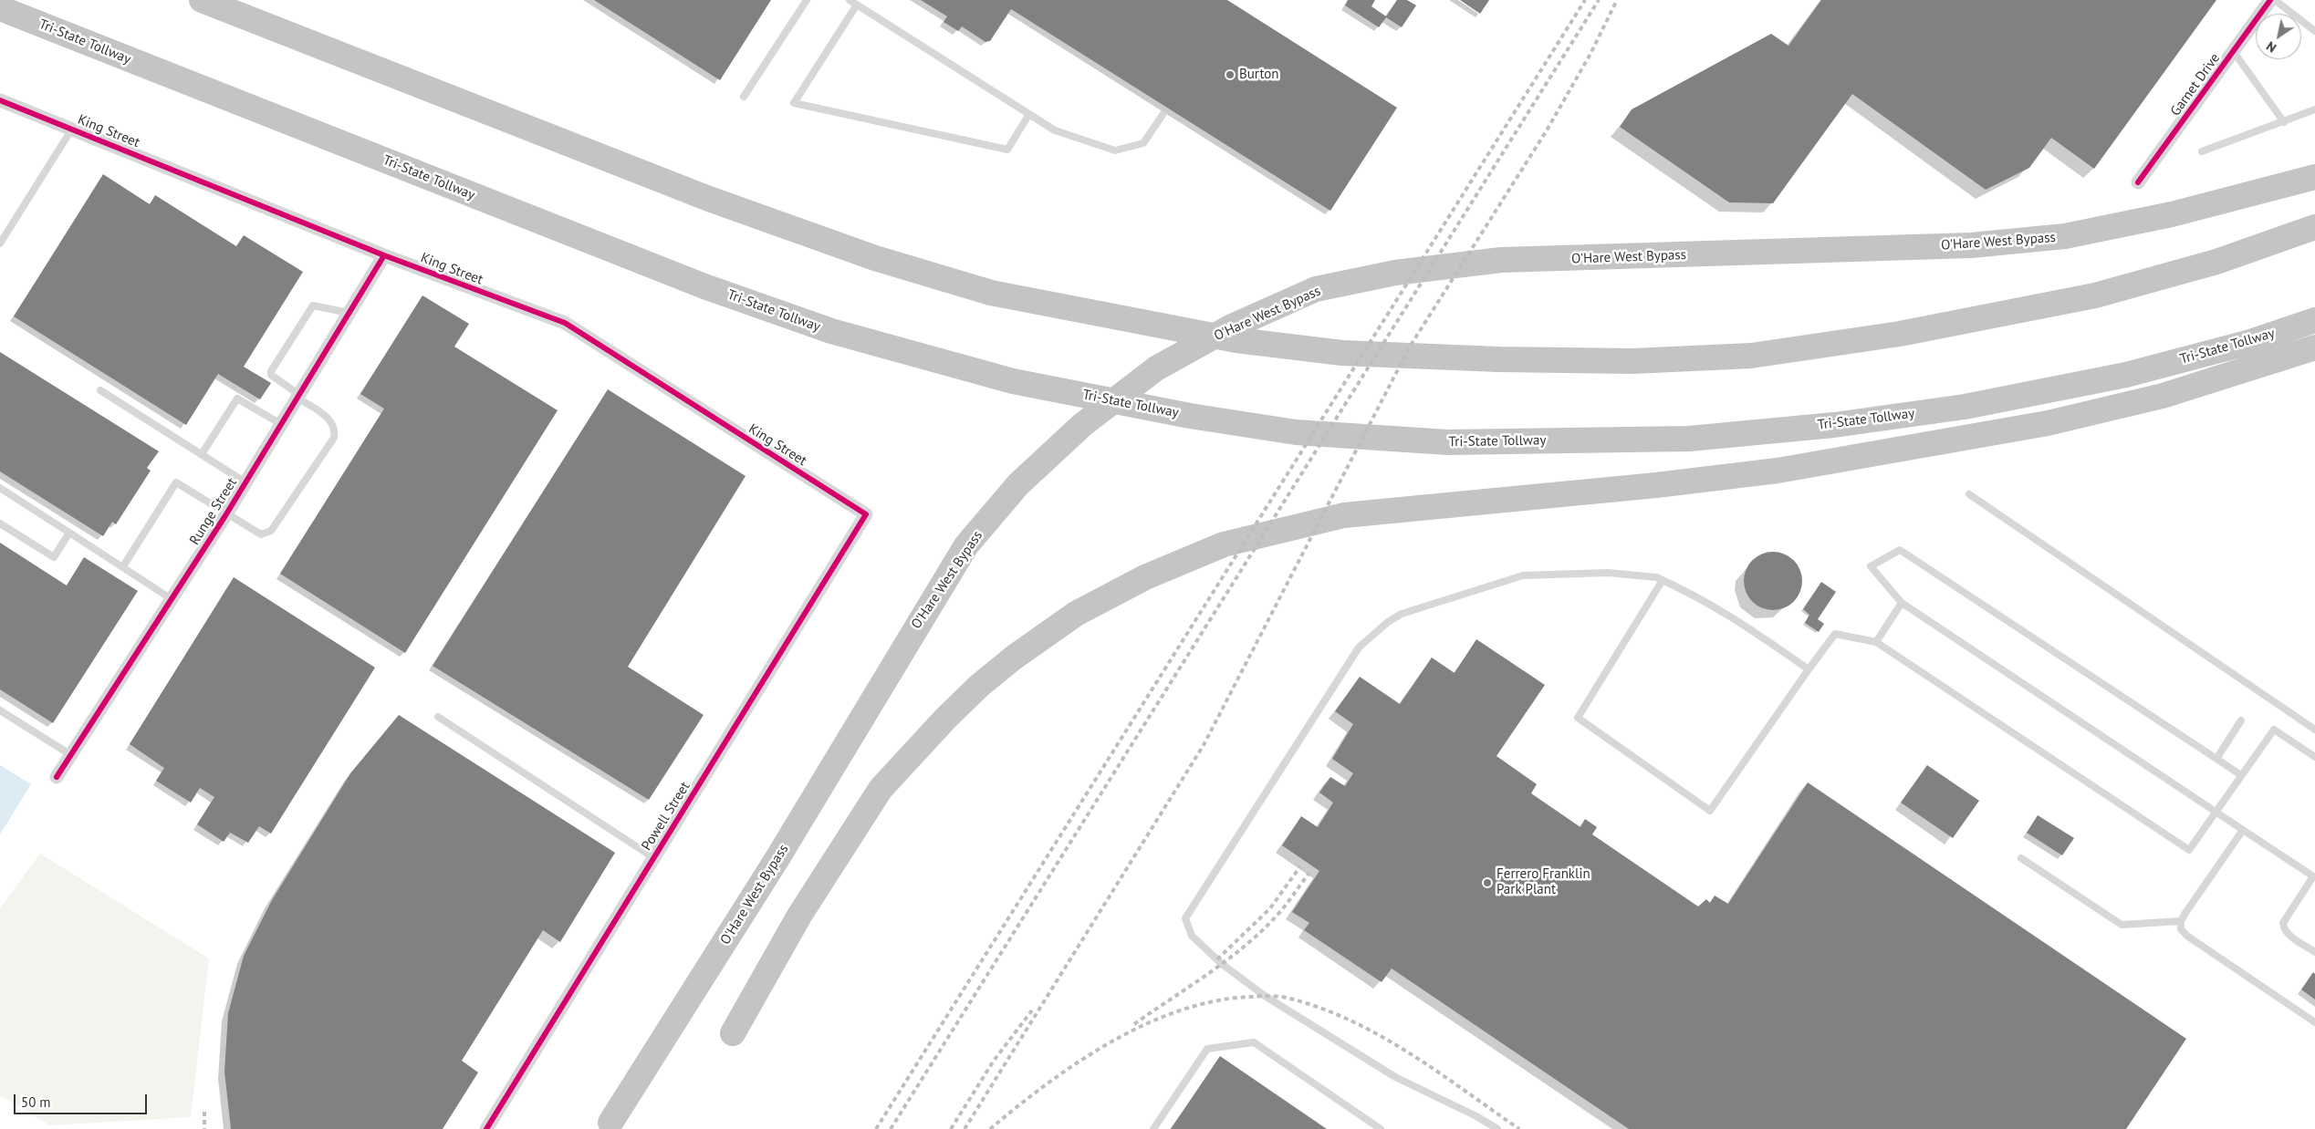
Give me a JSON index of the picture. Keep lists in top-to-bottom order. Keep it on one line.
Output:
{"streets":{"highway":["Tri-State Tollway","O'Hare West Bypass"],"street":["Garnet Drive","King Street","Runge Street","Powell Street"]},"crossings":[["King Street","Runge Street"],["King Street","Powell Street"]],"places":["Burton","Ferrero Franklin Park Plant"],"scale_bar":"50 m","north":"bottom left"}
